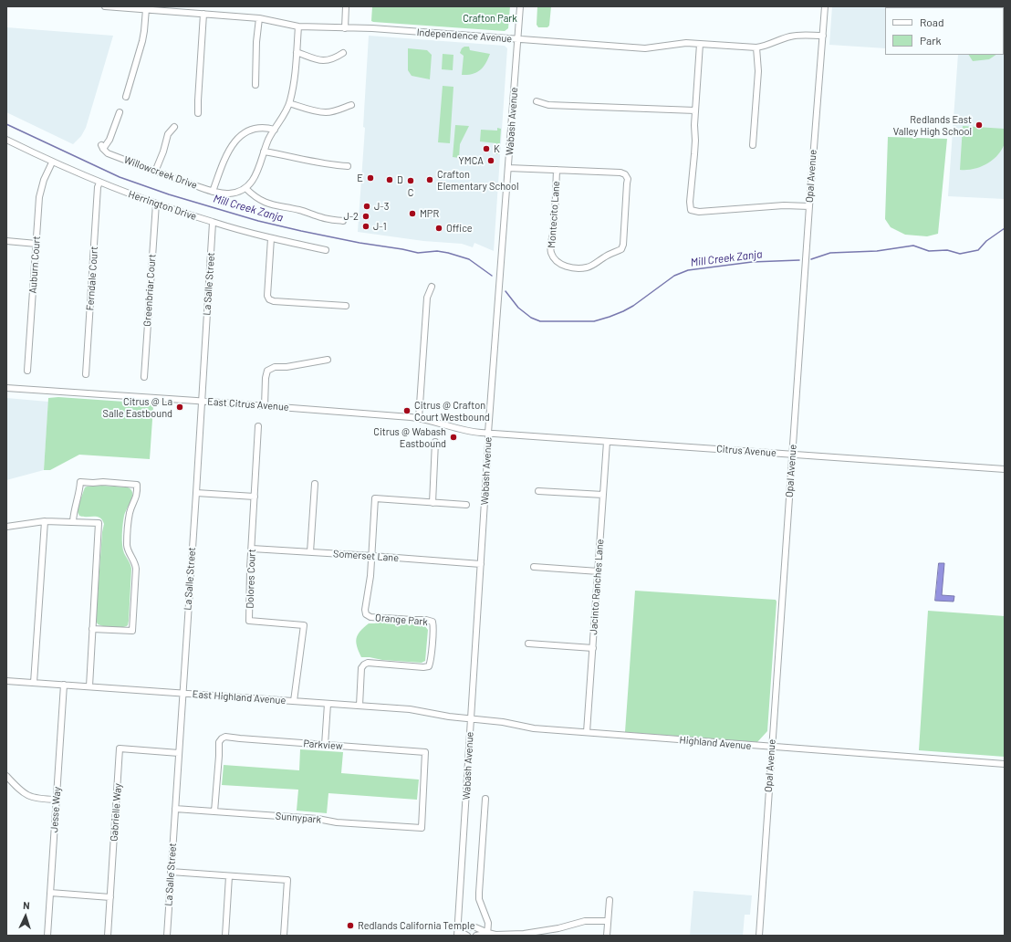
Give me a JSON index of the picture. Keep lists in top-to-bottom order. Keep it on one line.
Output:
{"streets":{"street":["Independence Avenue","Wabash Avenue","Willowcreek Drive","Opal Avenue","Herrington Drive","Montecito Lane","Auburn Court","Ferndale Court","La Salle Street","Greenbriar Court","East Citrus Avenue","Citrus Avenue","Somerset Lane","Dolores Court","Jacinto Ranches Lane","Orange Park","East Highland Avenue","Highland Avenue","Parkview","Jesse Way","Gabrielle Way","Sunnypark"]},"crossings":[["Independence Avenue","Wabash Avenue"],["Independence Avenue","Opal Avenue"],["Wabash Avenue","Montecito Lane"],["Wabash Avenue","East Citrus Avenue"],["Wabash Avenue","Citrus Avenue"],["Wabash Avenue","Somerset Lane"],["Wabash Avenue","East Highland Avenue"],["Wabash Avenue","Highland Avenue"],["Opal Avenue","Citrus Avenue"],["Opal Avenue","Highland Avenue"],["Herrington Drive","Auburn Court"],["Herrington Drive","Ferndale Court"],["Herrington Drive","La Salle Street"],["Herrington Drive","Greenbriar Court"],["La Salle Street","East Citrus Avenue"],["La Salle Street","East Highland Avenue"],["La Salle Street","Gabrielle Way"],["La Salle Street","Sunnypark"],["East Citrus Avenue","Citrus Avenue"],["Citrus Avenue","Jacinto Ranches Lane"],["Somerset Lane","Dolores Court"],["Somerset Lane","Orange Park"],["Dolores Court","East Highland Avenue"],["Jacinto Ranches Lane","Highland Avenue"],["Orange Park","East Highland Avenue"],["East Highland Avenue","Highland Avenue"],["East Highland Avenue","Jesse Way"],["Parkview","Sunnypark"]],"water":["Mill Creek Zanja"],"parks":["Crafton Park"],"places":["Redlands East Valley High School","K","YMCA","E","D","Crafton Elementary School","C","J-3","MPR","J-2","J-1","Office","Citrus @ La Salle Eastbound","Citrus @ Crafton Court Westbound","Citrus @ Wabash Eastbound","Redlands California Temple"],"legend":["Road","Park"],"north":"top"}
